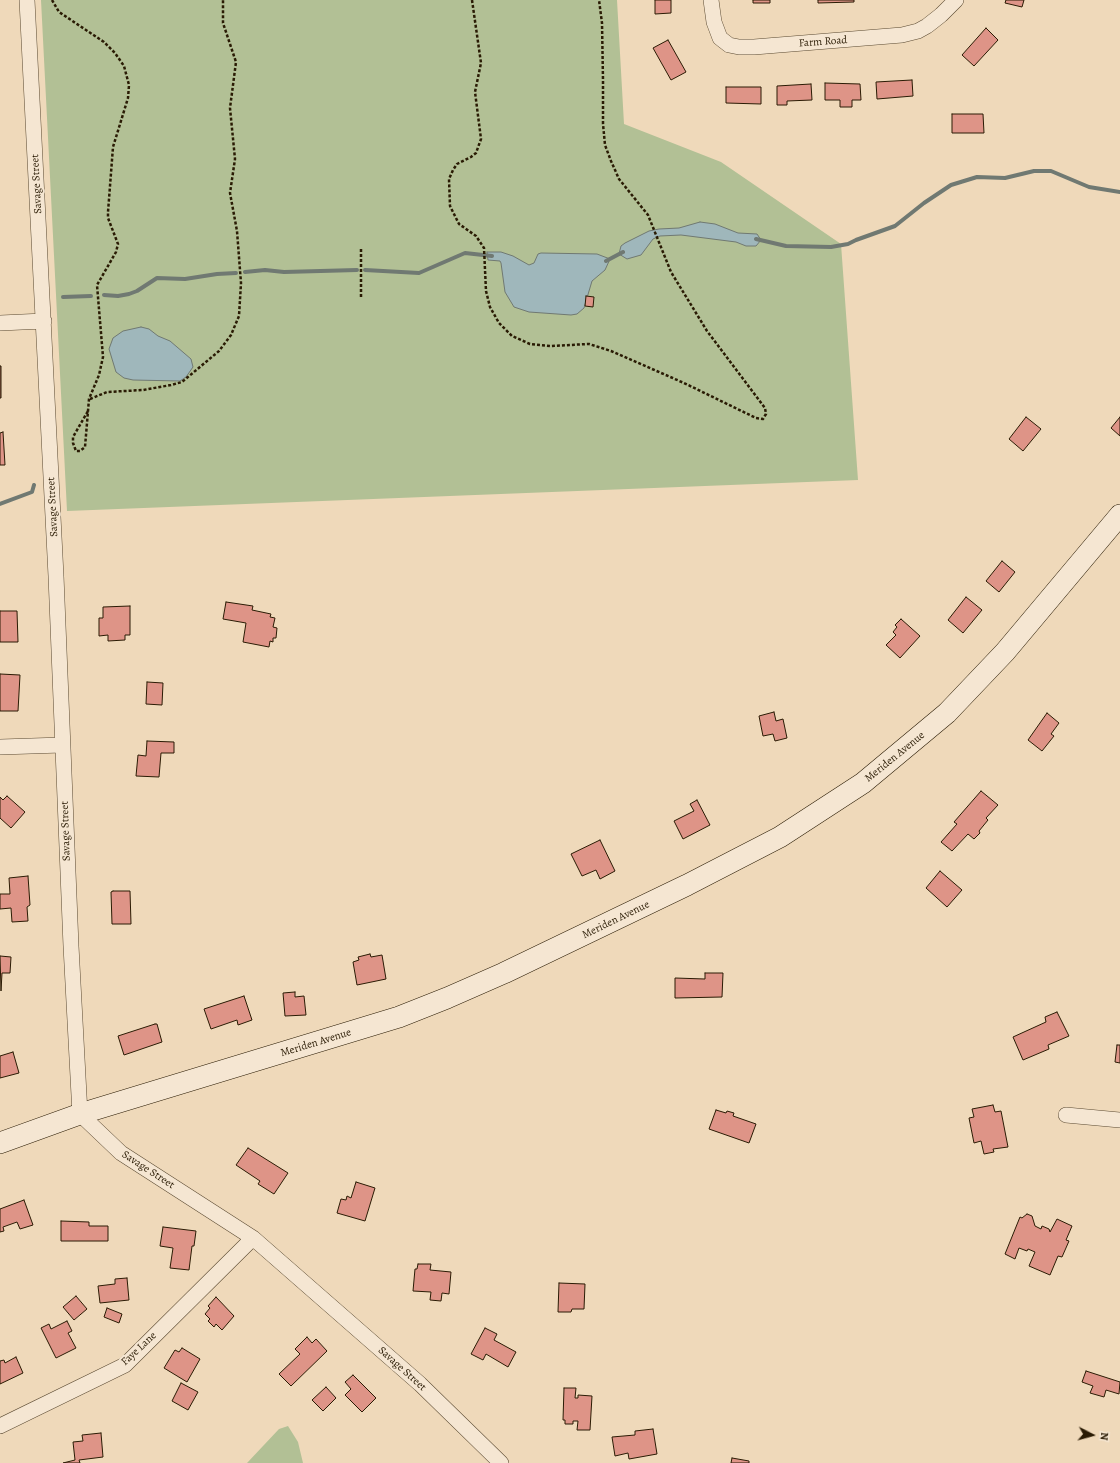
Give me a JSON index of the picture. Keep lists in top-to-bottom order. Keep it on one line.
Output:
{"streets":{"main road":["Meriden Avenue"],"street":["Farm Road","Savage Street","Faye Lane"]},"crossings":[["Savage Street","Meriden Avenue"],["Savage Street","Faye Lane"]],"north":"right"}
